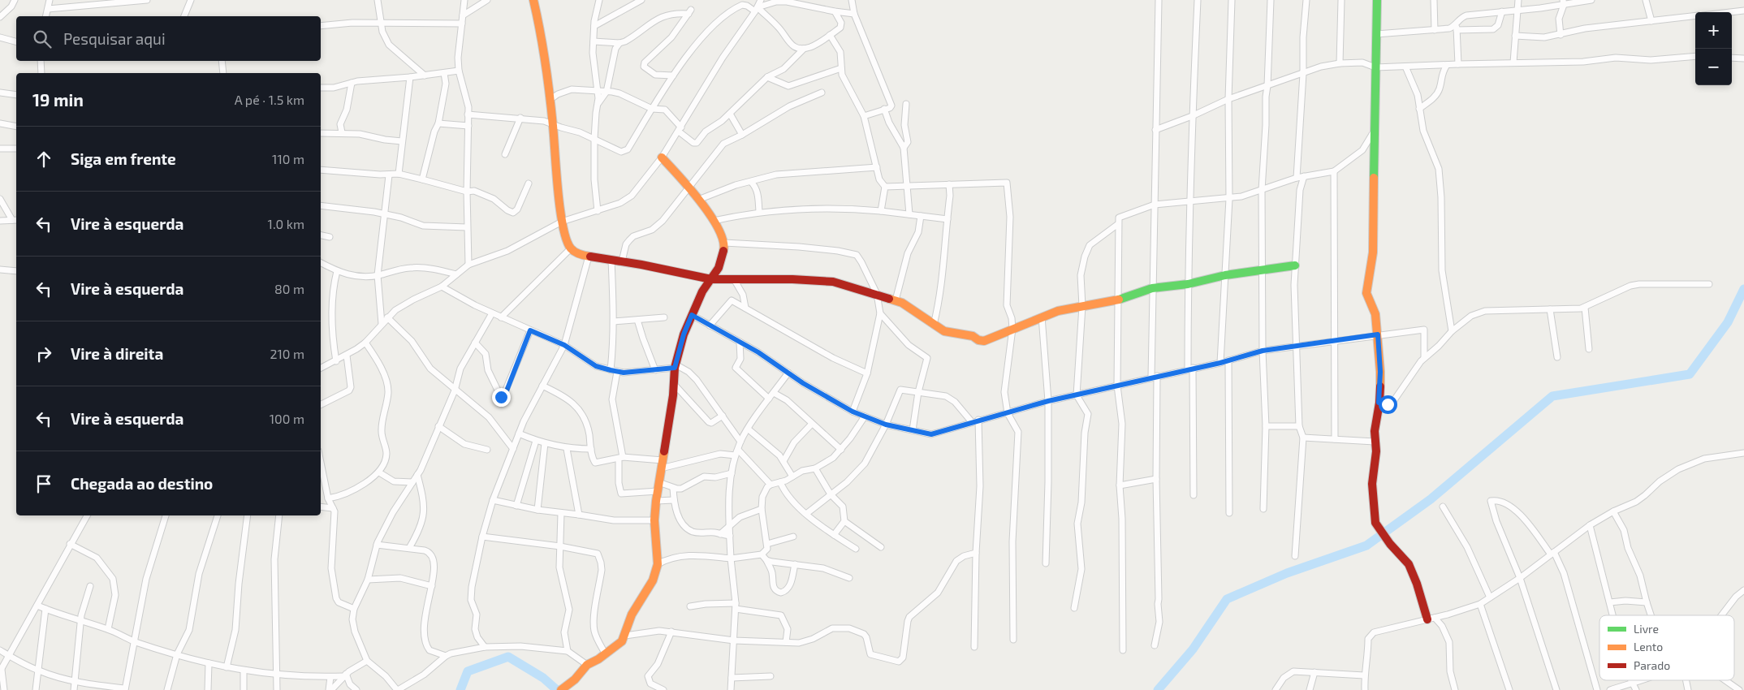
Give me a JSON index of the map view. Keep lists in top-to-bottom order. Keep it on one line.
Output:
{"legend":["Livre","Lento","Parado"],"page":{"map_buttons":["+","−"],"search":"Pesquisar aqui","heading":["19 min","A pé · 1.5 km"],"list":[["Siga em frente","110 m"],["Vire à esquerda","1.0 km"],["Vire à esquerda","80 m"],["Vire à direita","210 m"],["Vire à esquerda","100 m"],"Chegada ao destino"]}}
